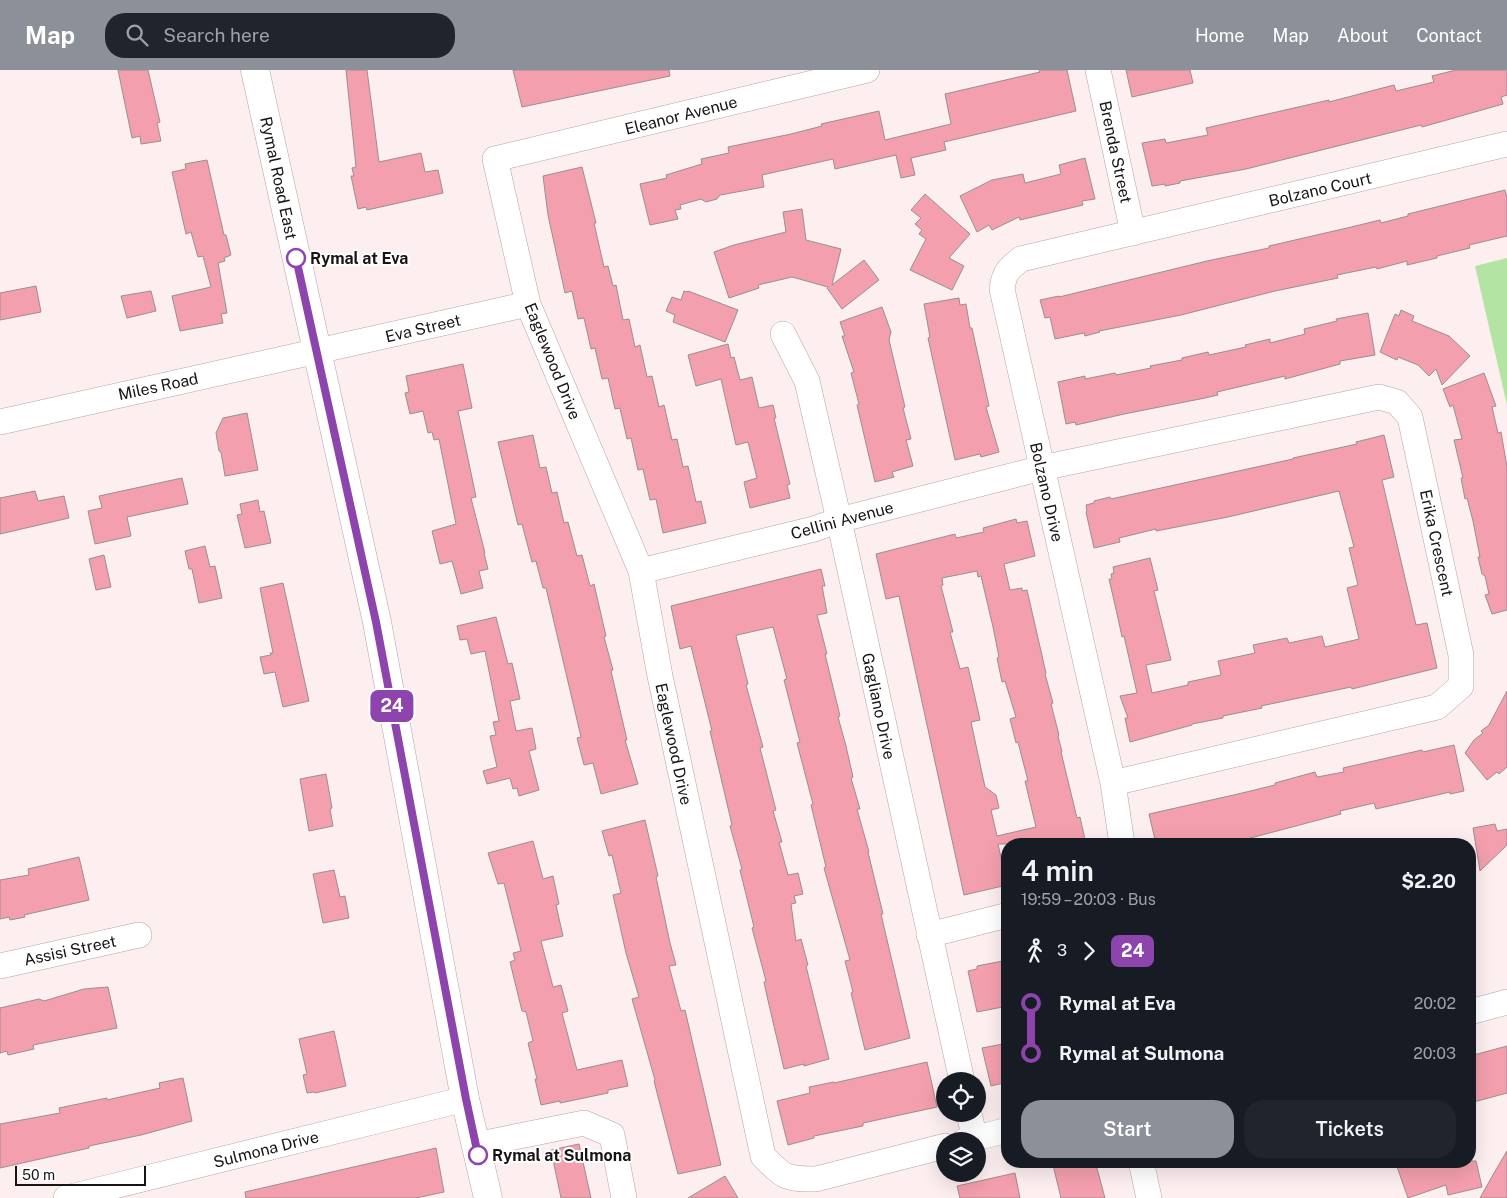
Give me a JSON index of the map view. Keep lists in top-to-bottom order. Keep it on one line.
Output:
{"streets":{"main road":["Rymal Road East"],"street":["Eleanor Avenue","Brenda Street","Bolzano Court","Eva Street","Eaglewood Drive","Miles Road","Bolzano Drive","Cellini Avenue","Erika Crescent","Gagliano Drive","Assisi Street","Sulmona Drive"]},"crossings":[["Eleanor Avenue","Eaglewood Drive"],["Brenda Street","Bolzano Court"],["Brenda Street","Bolzano Drive"],["Rymal Road East","Eva Street"],["Rymal Road East","Miles Road"],["Rymal Road East","Sulmona Drive"],["Bolzano Court","Bolzano Drive"],["Eva Street","Eaglewood Drive"],["Eva Street","Miles Road"],["Eaglewood Drive","Cellini Avenue"],["Bolzano Drive","Cellini Avenue"],["Bolzano Drive","Erika Crescent"],["Cellini Avenue","Erika Crescent"],["Cellini Avenue","Gagliano Drive"]],"places":["Rymal at Eva","Rymal at Sulmona"],"lines":["bus line 24"],"scale_bar":"50 m","page":{"header":"Map","search":"Search here","nav":["Home","Map","About","Contact"],"on_map":"24","heading":["4 min","19:59 – 20:03 · Bus","$2.20"],"legs":["3","24"],"list":[{"name":"Rymal at Eva","value":"20:02"},{"name":"Rymal at Sulmona","value":"20:03"}],"buttons":["Start","Tickets"],"scale":"50 m"}}
